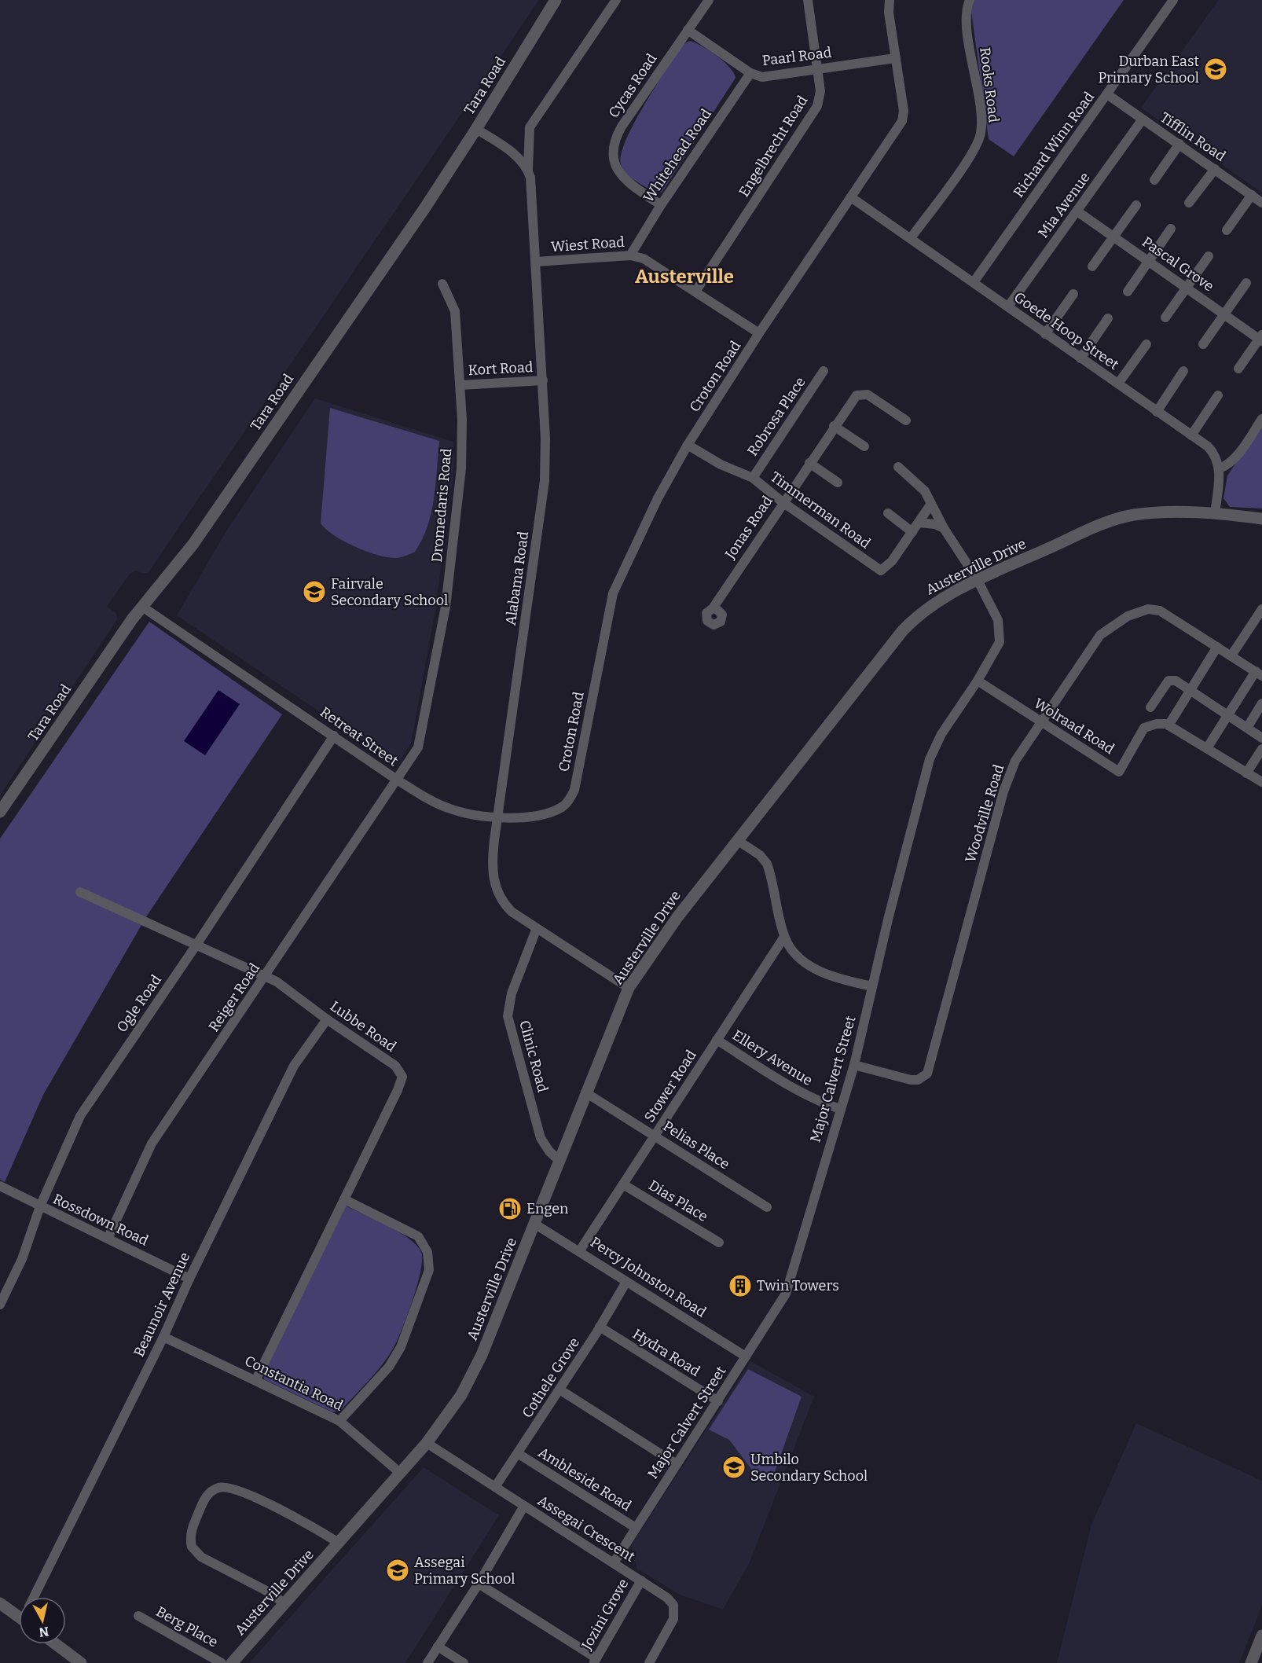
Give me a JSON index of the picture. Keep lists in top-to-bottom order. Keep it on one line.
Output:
{"streets":{"street":["Paarl Road","Rooks Road","Tara Road","Cycas Road","Tifflin Road","Richard Winn Road","Engelbrecht Road","Whitehead Road","Mia Avenue","Wiest Road","Pascal Grove","Goede Hoop Street","Kort Road","Croton Road","Robrosa Place","Dromedaris Road","Timmerman Road","Jonas Road","Austerville Drive","Alabama Road","Wolraad Road","Retreat Street","Woodville Road","Reiger Road","Ogle Road","Lubbe Road","Clinic Road","Ellery Avenue","Major Calvert Street","Stower Road","Pelias Place","Dias Place","Rossdown Road","Percy Johnston Road","Beaunoir Avenue","Hydra Road","Cothele Grove","Constantia Road","Ambleside Road","Assegai Crescent","Jozini Grove","Berg Place"]},"crossings":[["Paarl Road","Cycas Road"],["Paarl Road","Engelbrecht Road"],["Paarl Road","Whitehead Road"],["Paarl Road","Croton Road"],["Rooks Road","Goede Hoop Street"],["Tara Road","Retreat Street"],["Cycas Road","Whitehead Road"],["Tifflin Road","Richard Winn Road"],["Tifflin Road","Mia Avenue"],["Richard Winn Road","Goede Hoop Street"],["Engelbrecht Road","Wiest Road"],["Whitehead Road","Wiest Road"],["Mia Avenue","Pascal Grove"],["Mia Avenue","Goede Hoop Street"],["Wiest Road","Croton Road"],["Wiest Road","Alabama Road"],["Goede Hoop Street","Croton Road"],["Kort Road","Dromedaris Road"],["Kort Road","Alabama Road"],["Croton Road","Timmerman Road"],["Croton Road","Retreat Street"],["Robrosa Place","Timmerman Road"],["Dromedaris Road","Retreat Street"],["Dromedaris Road","Reiger Road"],["Timmerman Road","Jonas Road"],["Timmerman Road","Major Calvert Street"],["Austerville Drive","Alabama Road"],["Austerville Drive","Clinic Road"],["Austerville Drive","Major Calvert Street"],["Austerville Drive","Pelias Place"],["Austerville Drive","Percy Johnston Road"],["Austerville Drive","Constantia Road"],["Austerville Drive","Assegai Crescent"],["Alabama Road","Retreat Street"],["Alabama Road","Clinic Road"],["Wolraad Road","Woodville Road"],["Wolraad Road","Major Calvert Street"],["Retreat Street","Reiger Road"],["Retreat Street","Ogle Road"],["Woodville Road","Major Calvert Street"],["Reiger Road","Lubbe Road"],["Reiger Road","Rossdown Road"],["Ogle Road","Lubbe Road"],["Ogle Road","Rossdown Road"],["Lubbe Road","Beaunoir Avenue"],["Lubbe Road","Constantia Road"],["Ellery Avenue","Major Calvert Street"],["Ellery Avenue","Stower Road"],["Major Calvert Street","Percy Johnston Road"],["Major Calvert Street","Hydra Road"],["Major Calvert Street","Ambleside Road"],["Major Calvert Street","Assegai Crescent"],["Stower Road","Pelias Place"],["Stower Road","Dias Place"],["Stower Road","Percy Johnston Road"],["Rossdown Road","Beaunoir Avenue"],["Percy Johnston Road","Cothele Grove"],["Beaunoir Avenue","Constantia Road"],["Hydra Road","Cothele Grove"],["Cothele Grove","Ambleside Road"],["Cothele Grove","Assegai Crescent"],["Assegai Crescent","Jozini Grove"]],"districts":["Austerville"],"places":{"school or university":["Durban East Primary School","Fairvale Secondary School","Umbilo Secondary School","Assegai Primary School"],"fuel station":["Engen"],"building":["Twin Towers"]},"north":"bottom"}
